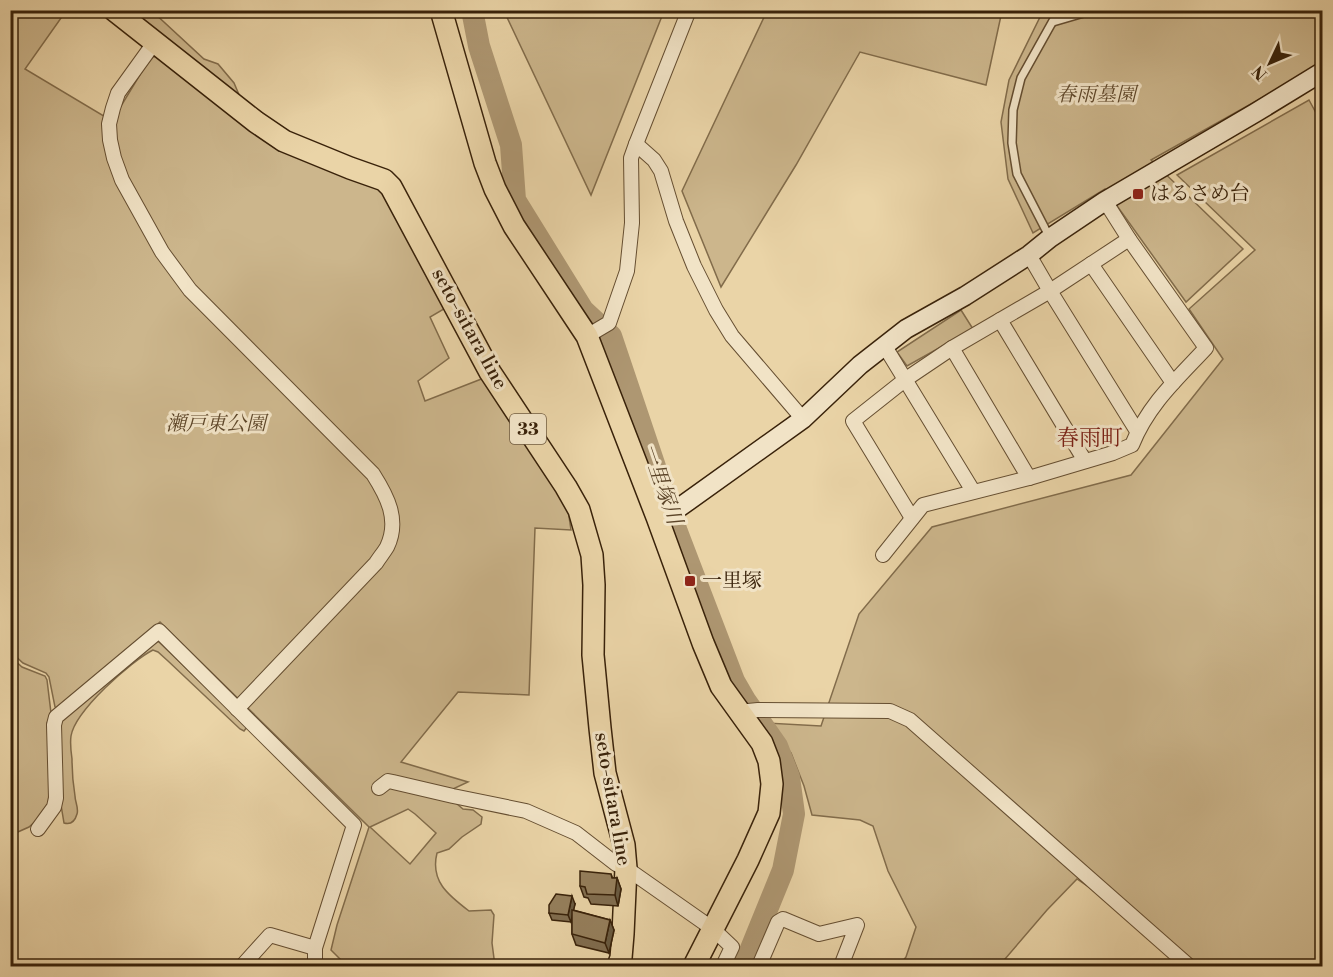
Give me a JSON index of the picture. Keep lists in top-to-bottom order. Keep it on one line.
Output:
{"streets":{"main road":["seto-sitara line","33"]},"districts":["春雨町"],"water":["一里塚川"],"parks":["春雨墓園","瀬戸東公園"],"places":{"transit":["はるさめ台","一里塚"]},"north":"bottom left"}
